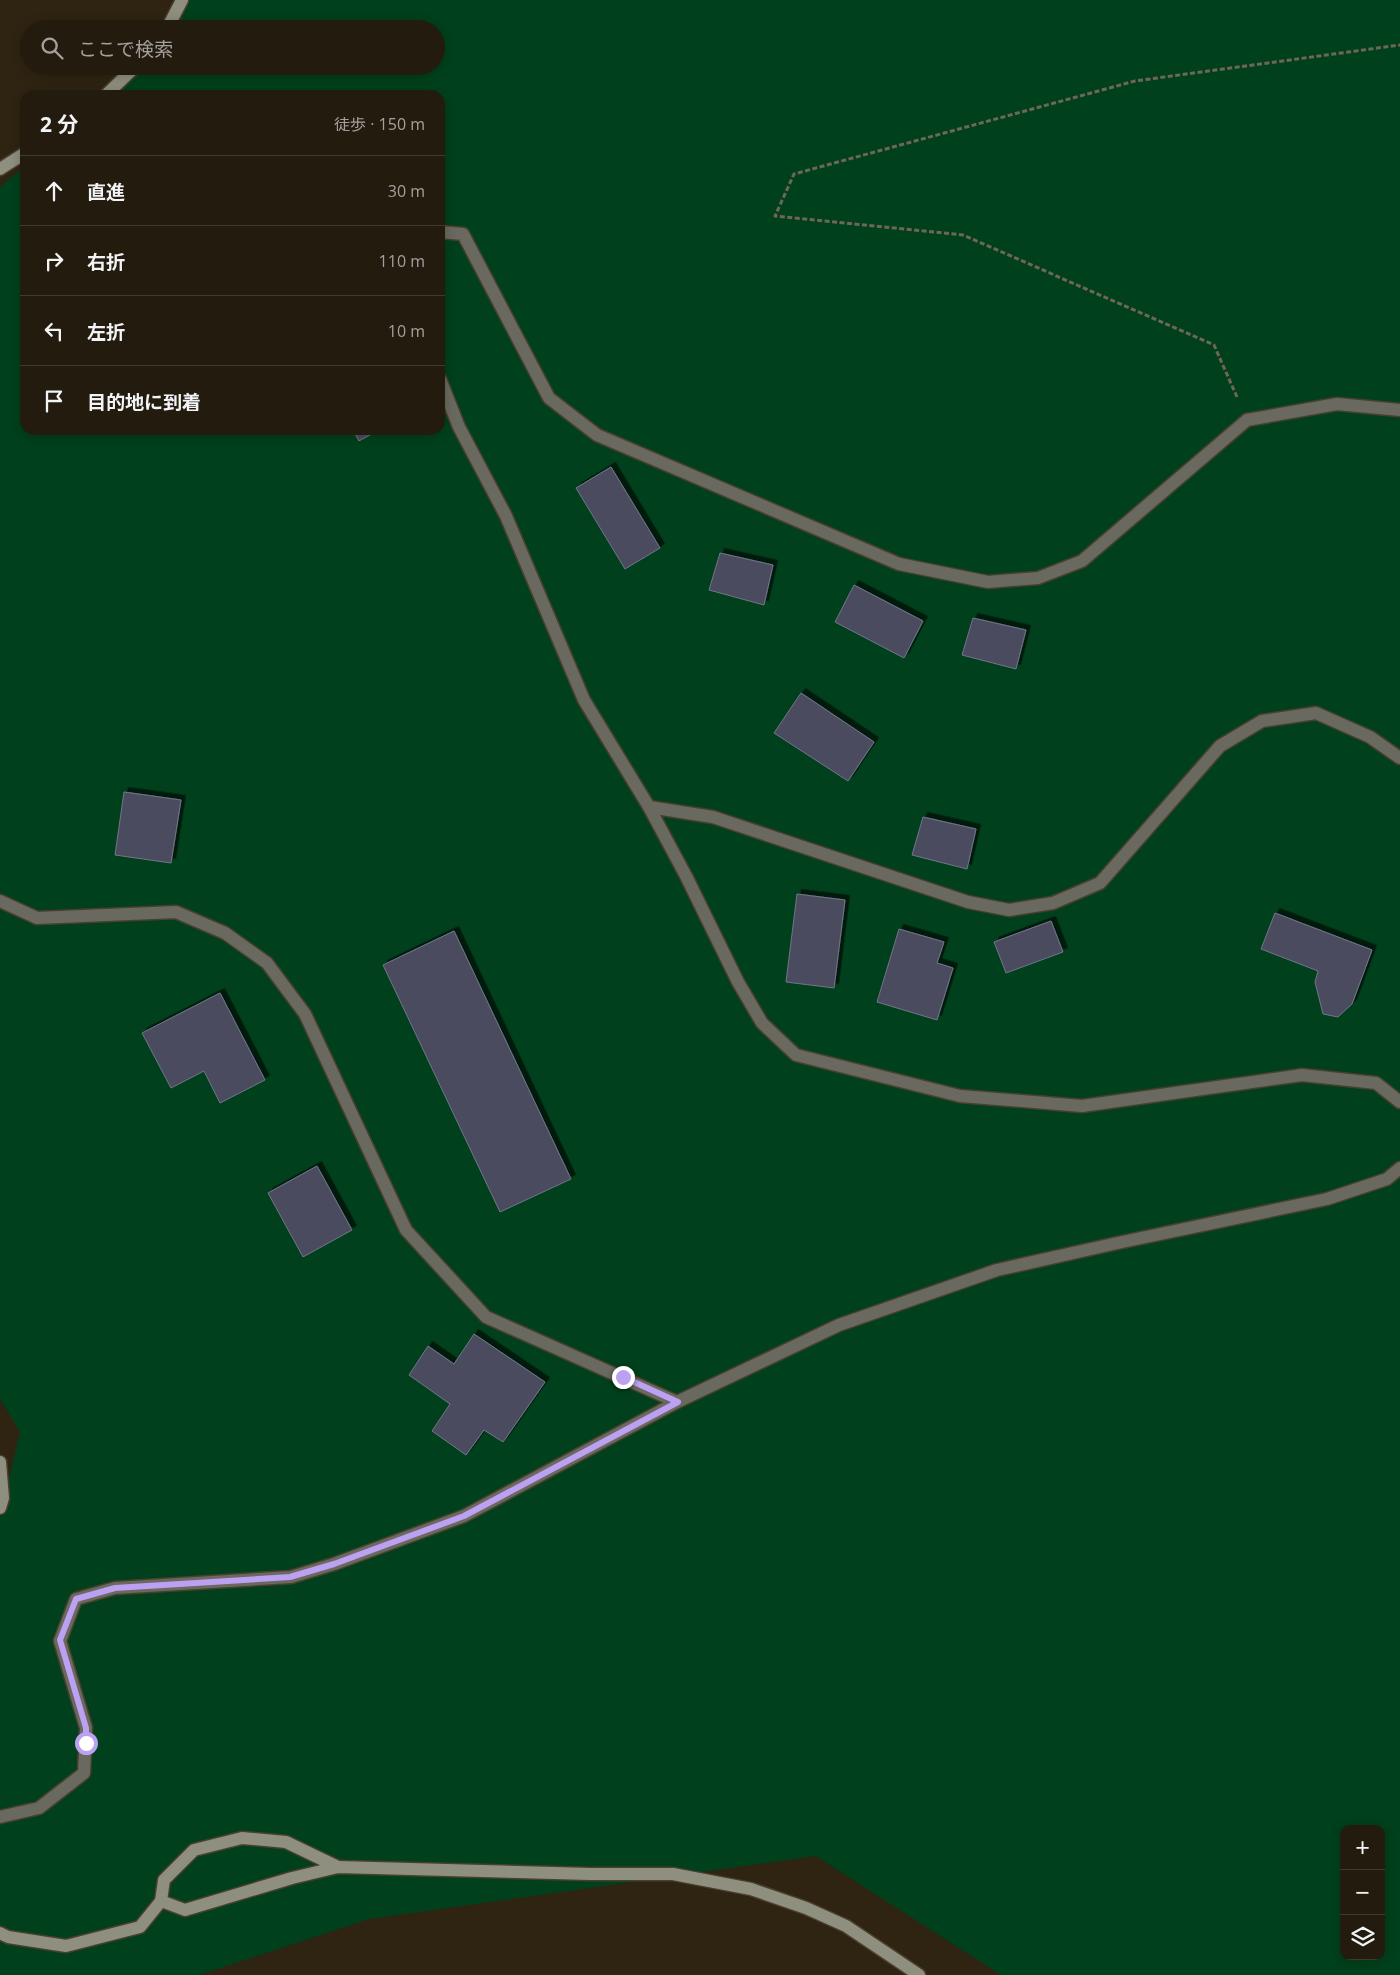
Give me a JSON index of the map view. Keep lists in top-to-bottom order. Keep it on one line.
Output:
{"page":{"search":"ここで検索","heading":["2 分","徒歩 · 150 m"],"list":[["直進","30 m"],["右折","110 m"],["左折","10 m"],"目的地に到着"],"map_buttons":["+","−"]}}
